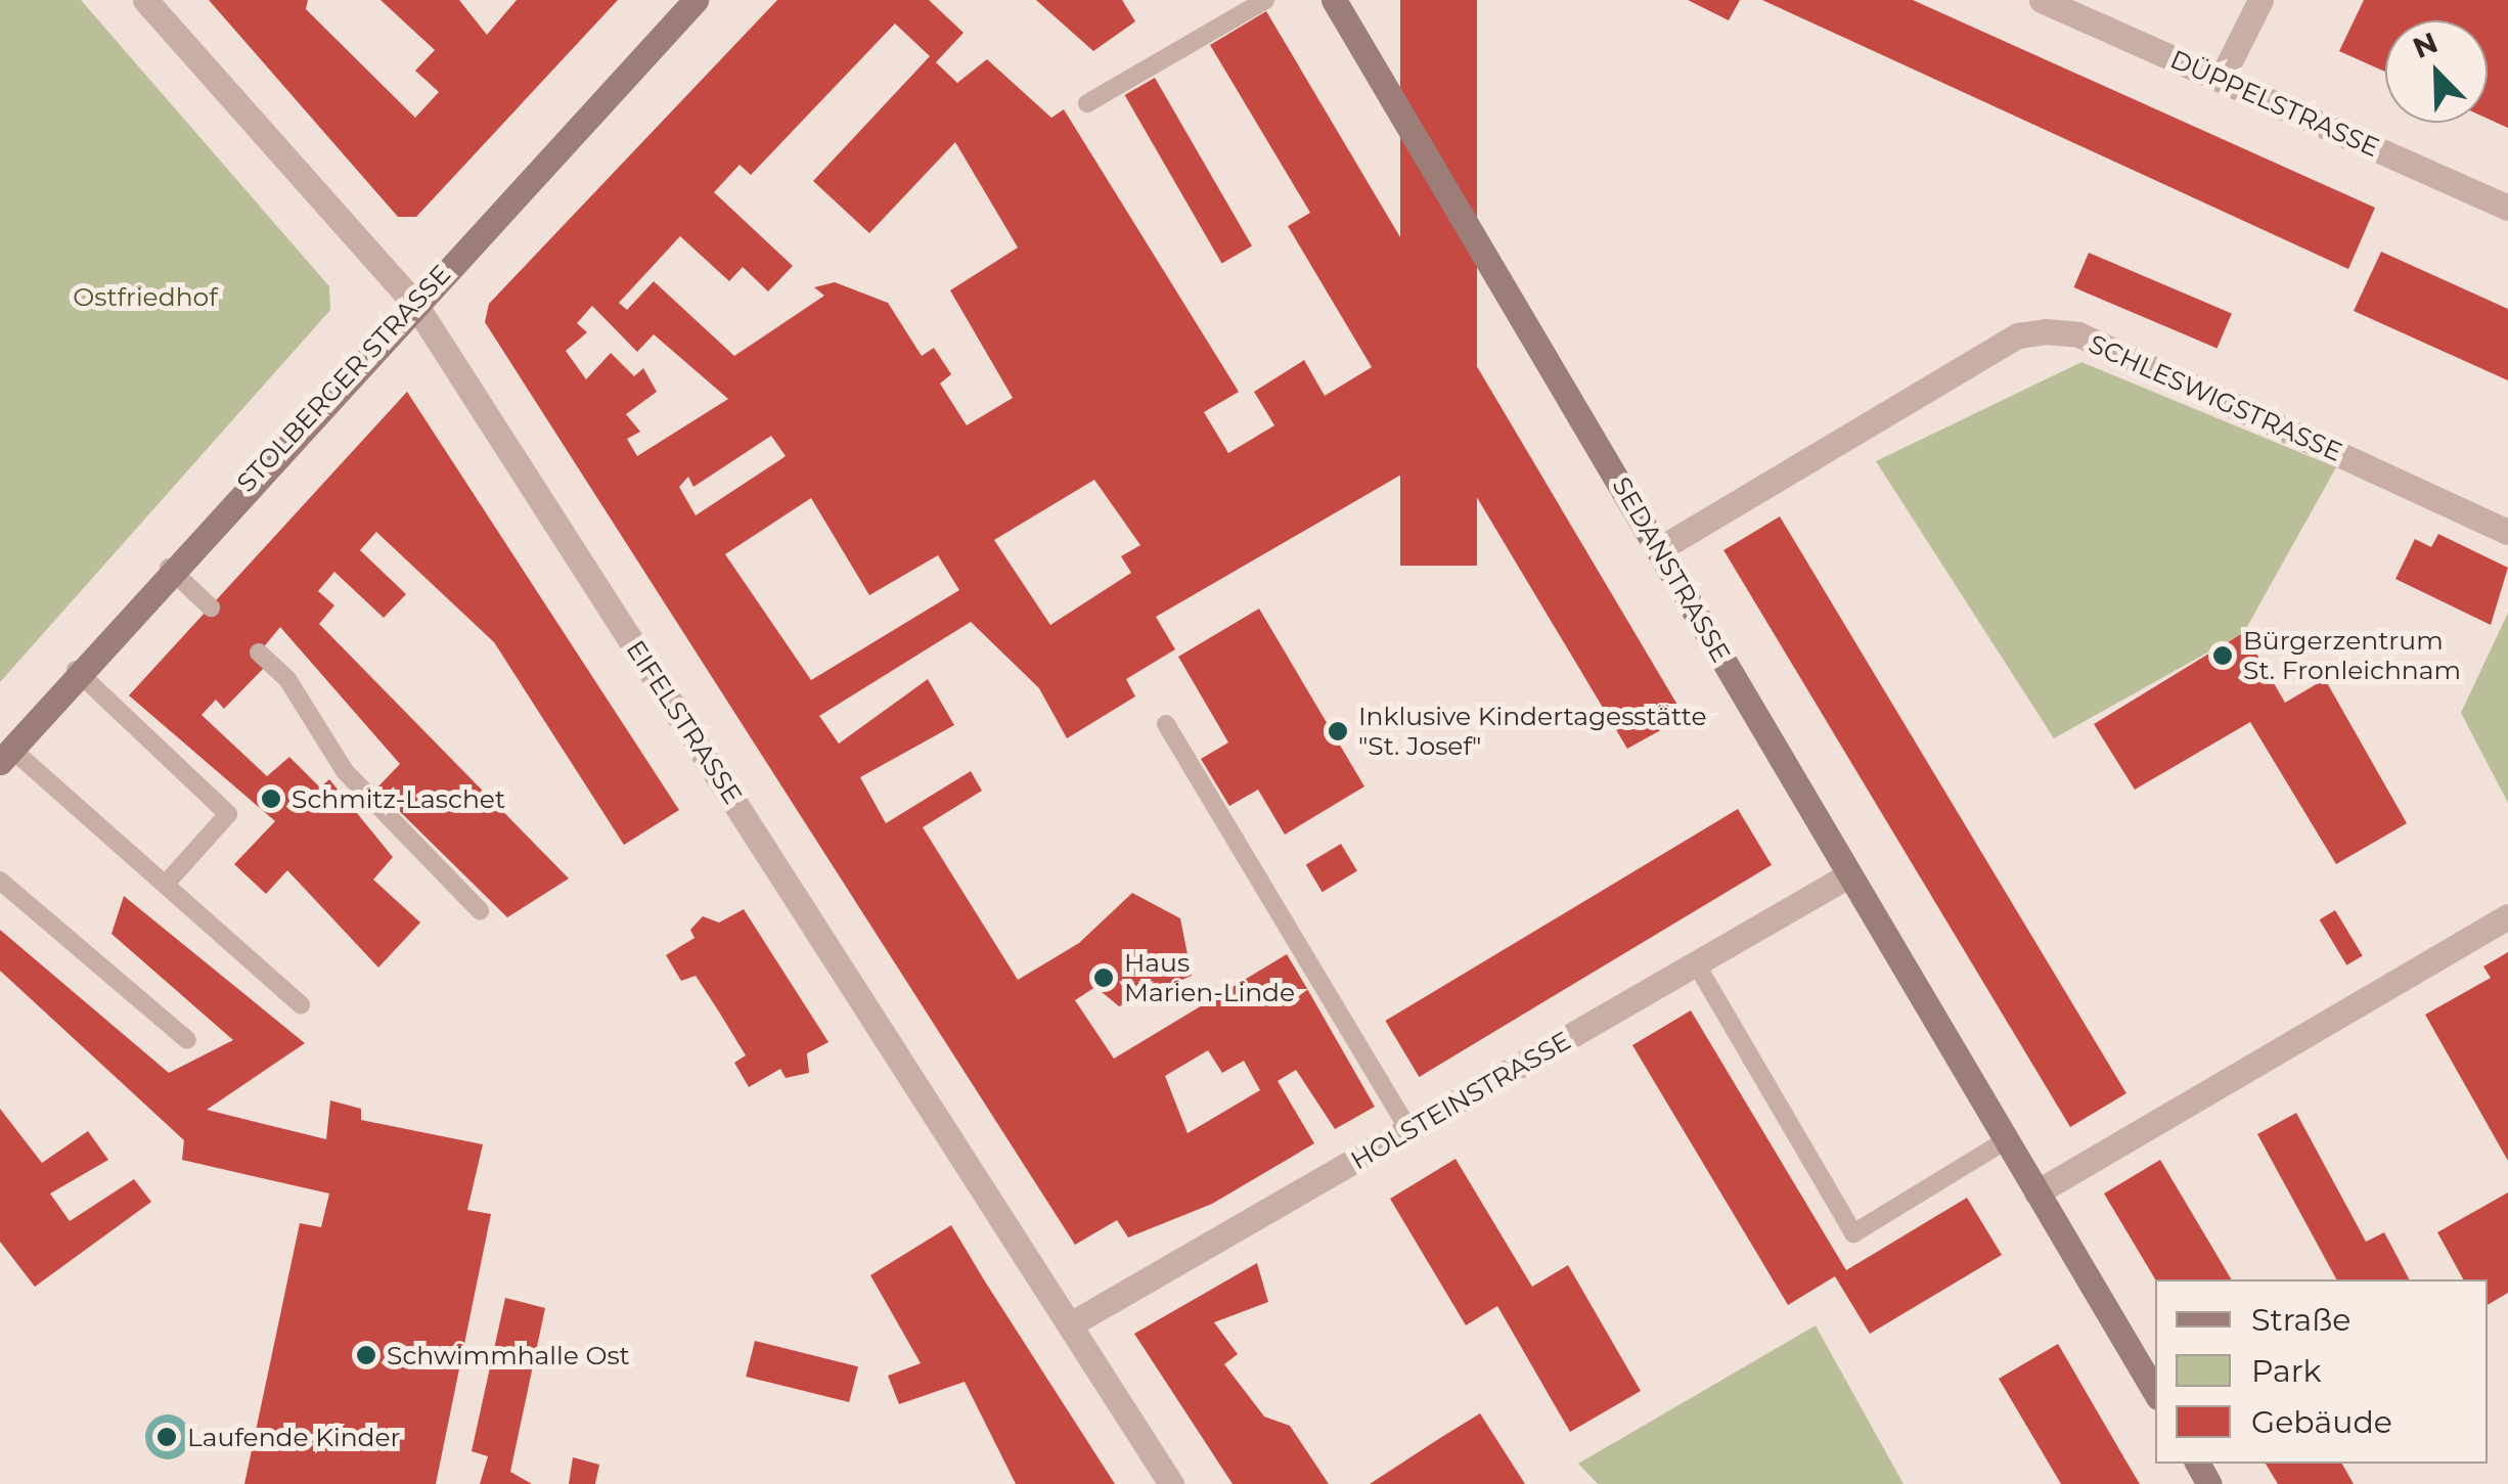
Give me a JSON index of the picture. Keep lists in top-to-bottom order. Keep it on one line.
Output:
{"streets":{"street":["DÜPPELSTRASSE","STOLBERGER STRASSE","SCHLESWIGSTRASSE","SEDANSTRASSE","EIFELSTRASSE","HOLSTEINSTRASSE"]},"crossings":[["STOLBERGER STRASSE","EIFELSTRASSE"],["SCHLESWIGSTRASSE","SEDANSTRASSE"],["SEDANSTRASSE","HOLSTEINSTRASSE"],["EIFELSTRASSE","HOLSTEINSTRASSE"]],"parks":["Ostfriedhof"],"places":["Bürgerzentrum St. Fronleichnam","Inklusive Kindertagesstätte \"St. Josef\"","Schmitz-Laschet","Haus Marien-Linde","Schwimmhalle Ost","Laufende Kinder"],"legend":["Straße","Park","Gebäude"],"north":"top left"}
